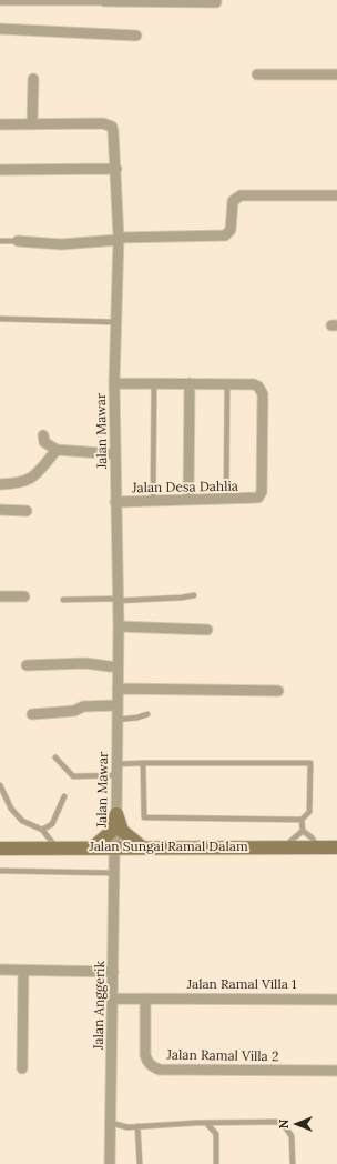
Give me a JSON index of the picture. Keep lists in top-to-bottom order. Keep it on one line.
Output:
{"streets":{"street":["Jalan Mawar","Jalan Desa Dahlia","Jalan Sungai Ramal Dalam","Jalan Ramal Villa 1","Jalan Anggerik","Jalan Ramal Villa 2"]},"crossings":[["Jalan Mawar","Jalan Desa Dahlia"],["Jalan Mawar","Jalan Sungai Ramal Dalam"],["Jalan Mawar","Jalan Anggerik"],["Jalan Sungai Ramal Dalam","Jalan Anggerik"],["Jalan Ramal Villa 1","Jalan Anggerik"],["Jalan Ramal Villa 1","Jalan Ramal Villa 2"]],"north":"left"}
